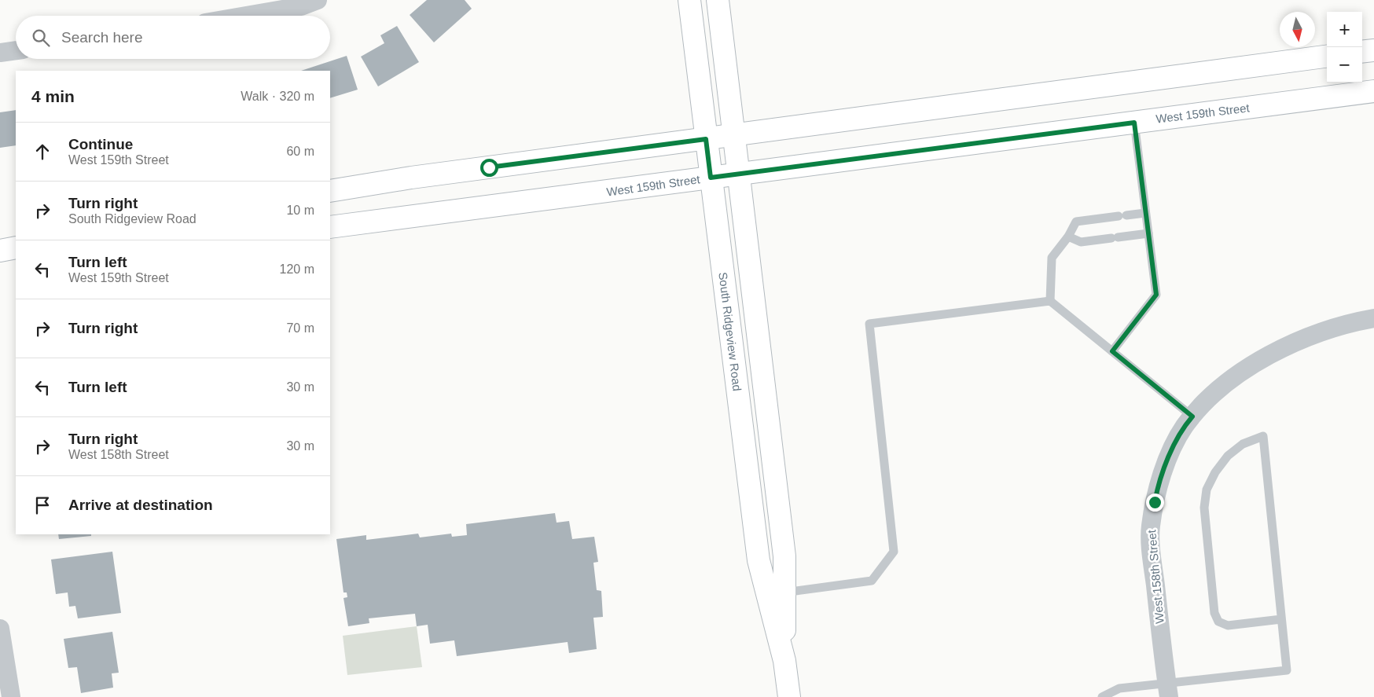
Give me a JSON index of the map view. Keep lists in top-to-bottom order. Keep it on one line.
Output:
{"streets":{"main road":["West 159th Street","South Ridgeview Road"],"street":["West 158th Street"]},"crossings":[["West 159th Street","South Ridgeview Road"]],"north":"bottom","page":{"map_buttons":["+","−"],"search":"Search here","heading":["4 min","Walk · 320 m"],"list":[["Continue","West 159th Street","60 m"],["Turn right","South Ridgeview Road","10 m"],["Turn left","West 159th Street","120 m"],["Turn right","70 m"],["Turn left","30 m"],["Turn right","West 158th Street","30 m"],"Arrive at destination"]}}
